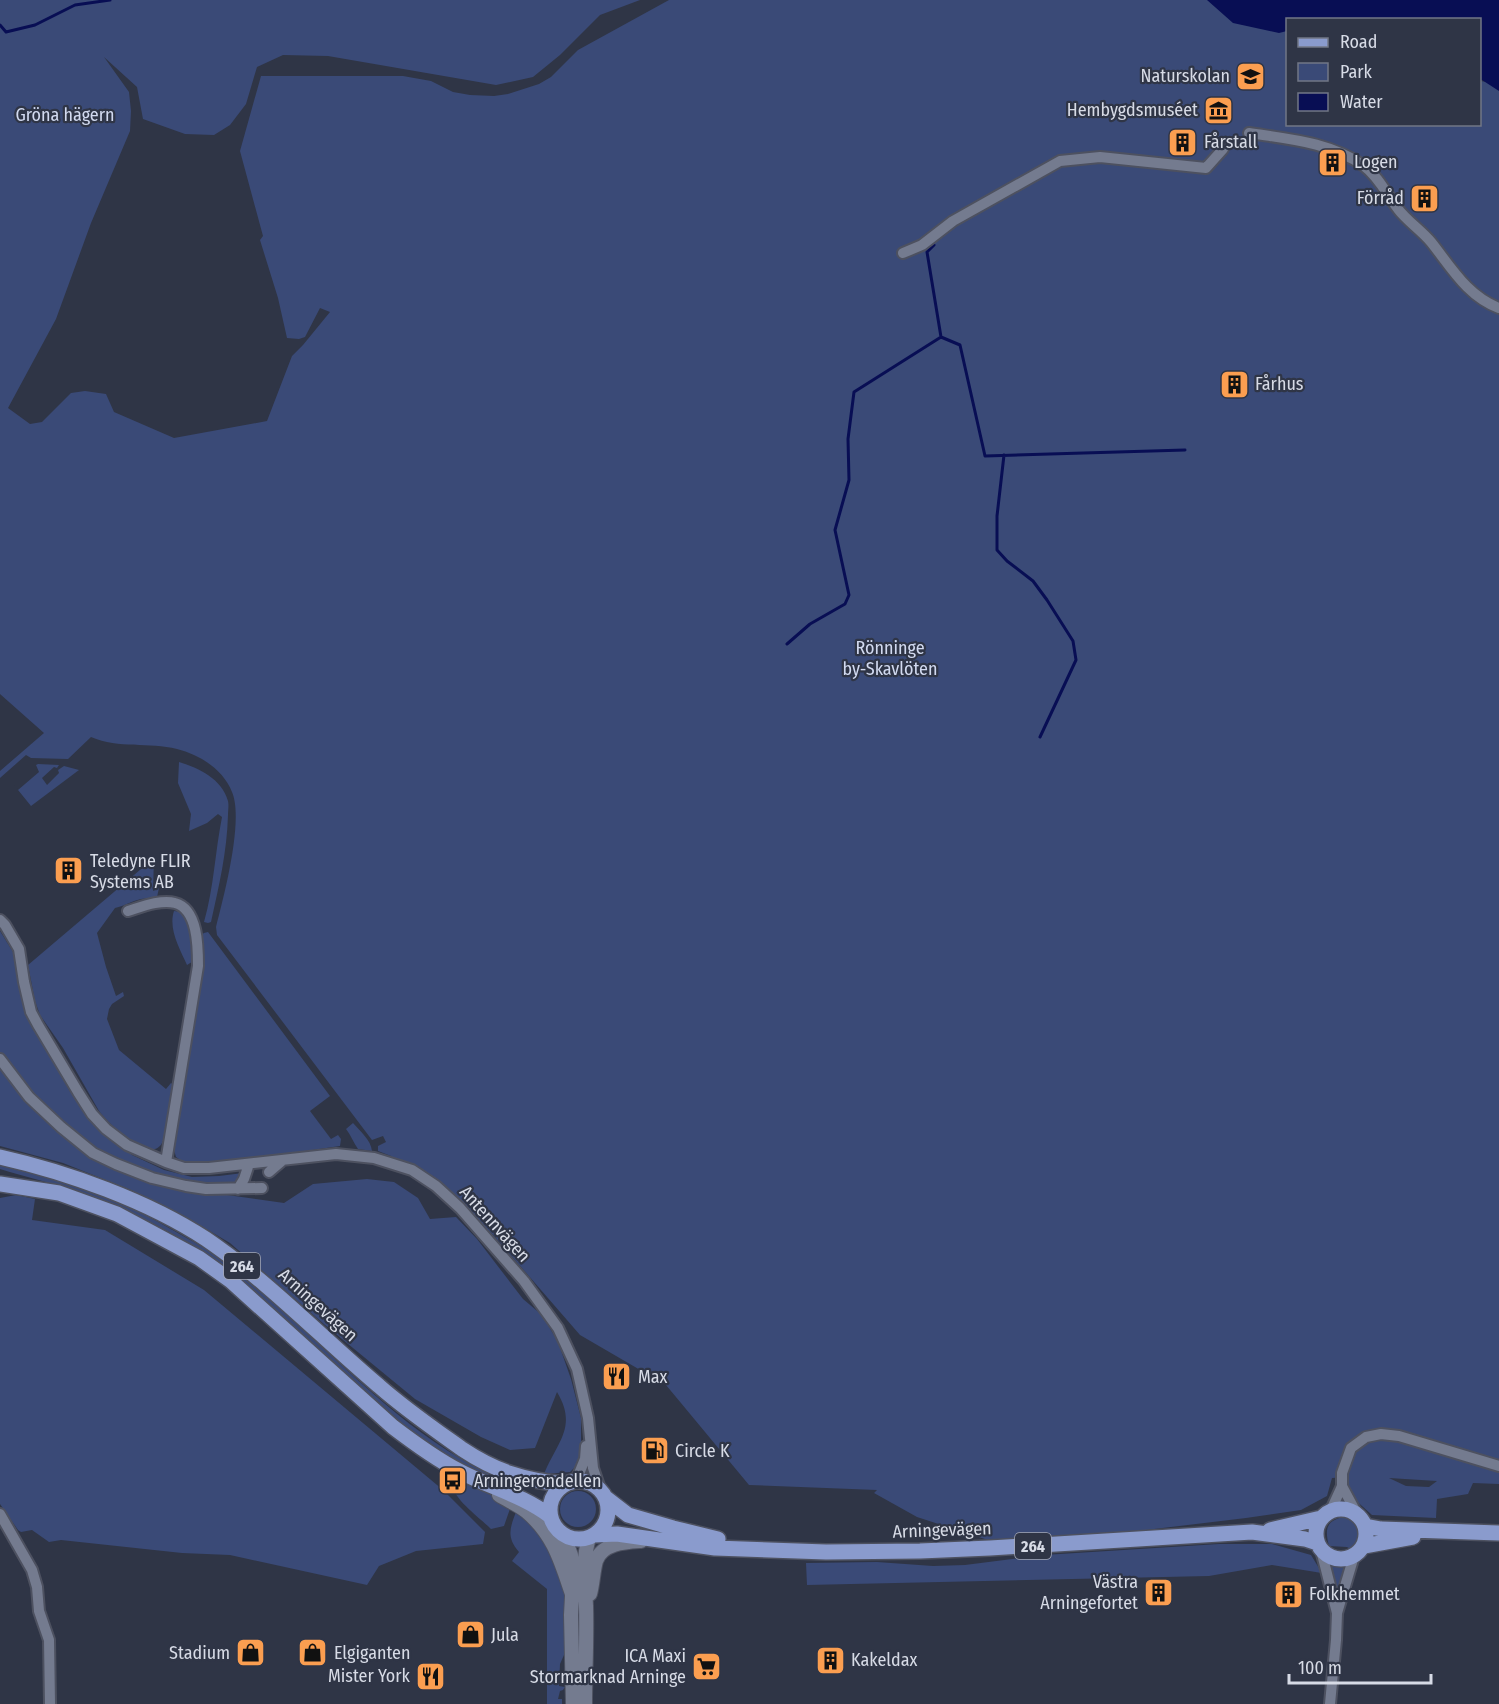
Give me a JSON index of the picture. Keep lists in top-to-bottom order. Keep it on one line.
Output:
{"streets":{"main road":["264","Arningevägen"],"street":["Antennvägen"]},"crossings":[["Antennvägen","264"],["Antennvägen","Arningevägen"],["264","Arningevägen"]],"parks":["Gröna hägern","Rönninge by-Skavlöten"],"places":{"school or university":["Naturskolan"],"museum":["Hembygdsmuséet"],"building":["Fårstall","Logen","Förråd","Fårhus","Teledyne FLIR Systems AB","Västra Arningefortet","Folkhemmet","Kakeldax"],"restaurant":["Max","Mister York"],"fuel station":["Circle K"],"bus stop":["Arningerondellen"],"shop":["Jula","Stadium","Elgiganten"],"supermarket":["ICA Maxi Stormarknad Arninge"]},"legend":["Road","Park","Water"],"scale_bar":"100 m"}
